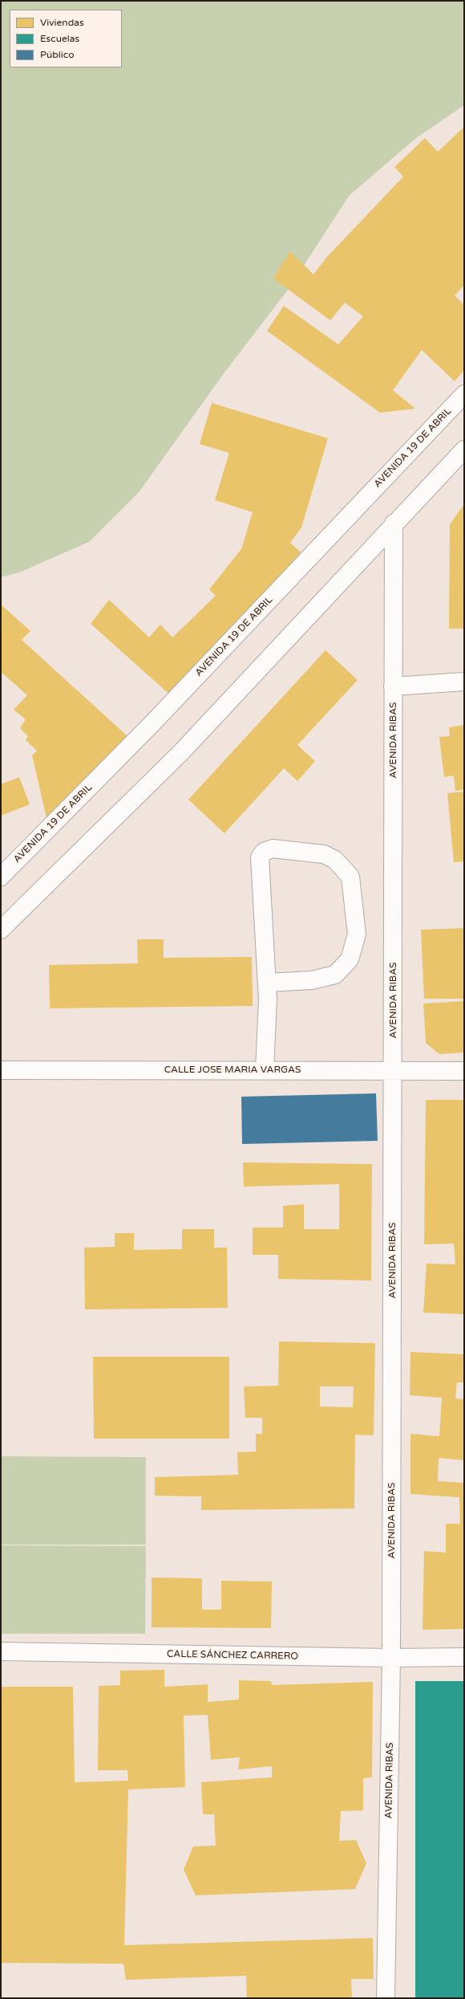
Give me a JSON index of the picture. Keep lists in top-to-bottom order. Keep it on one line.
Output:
{"streets":{"street":["AVENIDA 19 DE ABRIL","AVENIDA RIBAS","CALLE JOSE MARIA VARGAS","CALLE SÁNCHEZ CARRERO"]},"crossings":[["AVENIDA RIBAS","CALLE JOSE MARIA VARGAS"],["AVENIDA RIBAS","CALLE SÁNCHEZ CARRERO"]],"legend":["Viviendas","Escuelas","Público"]}
